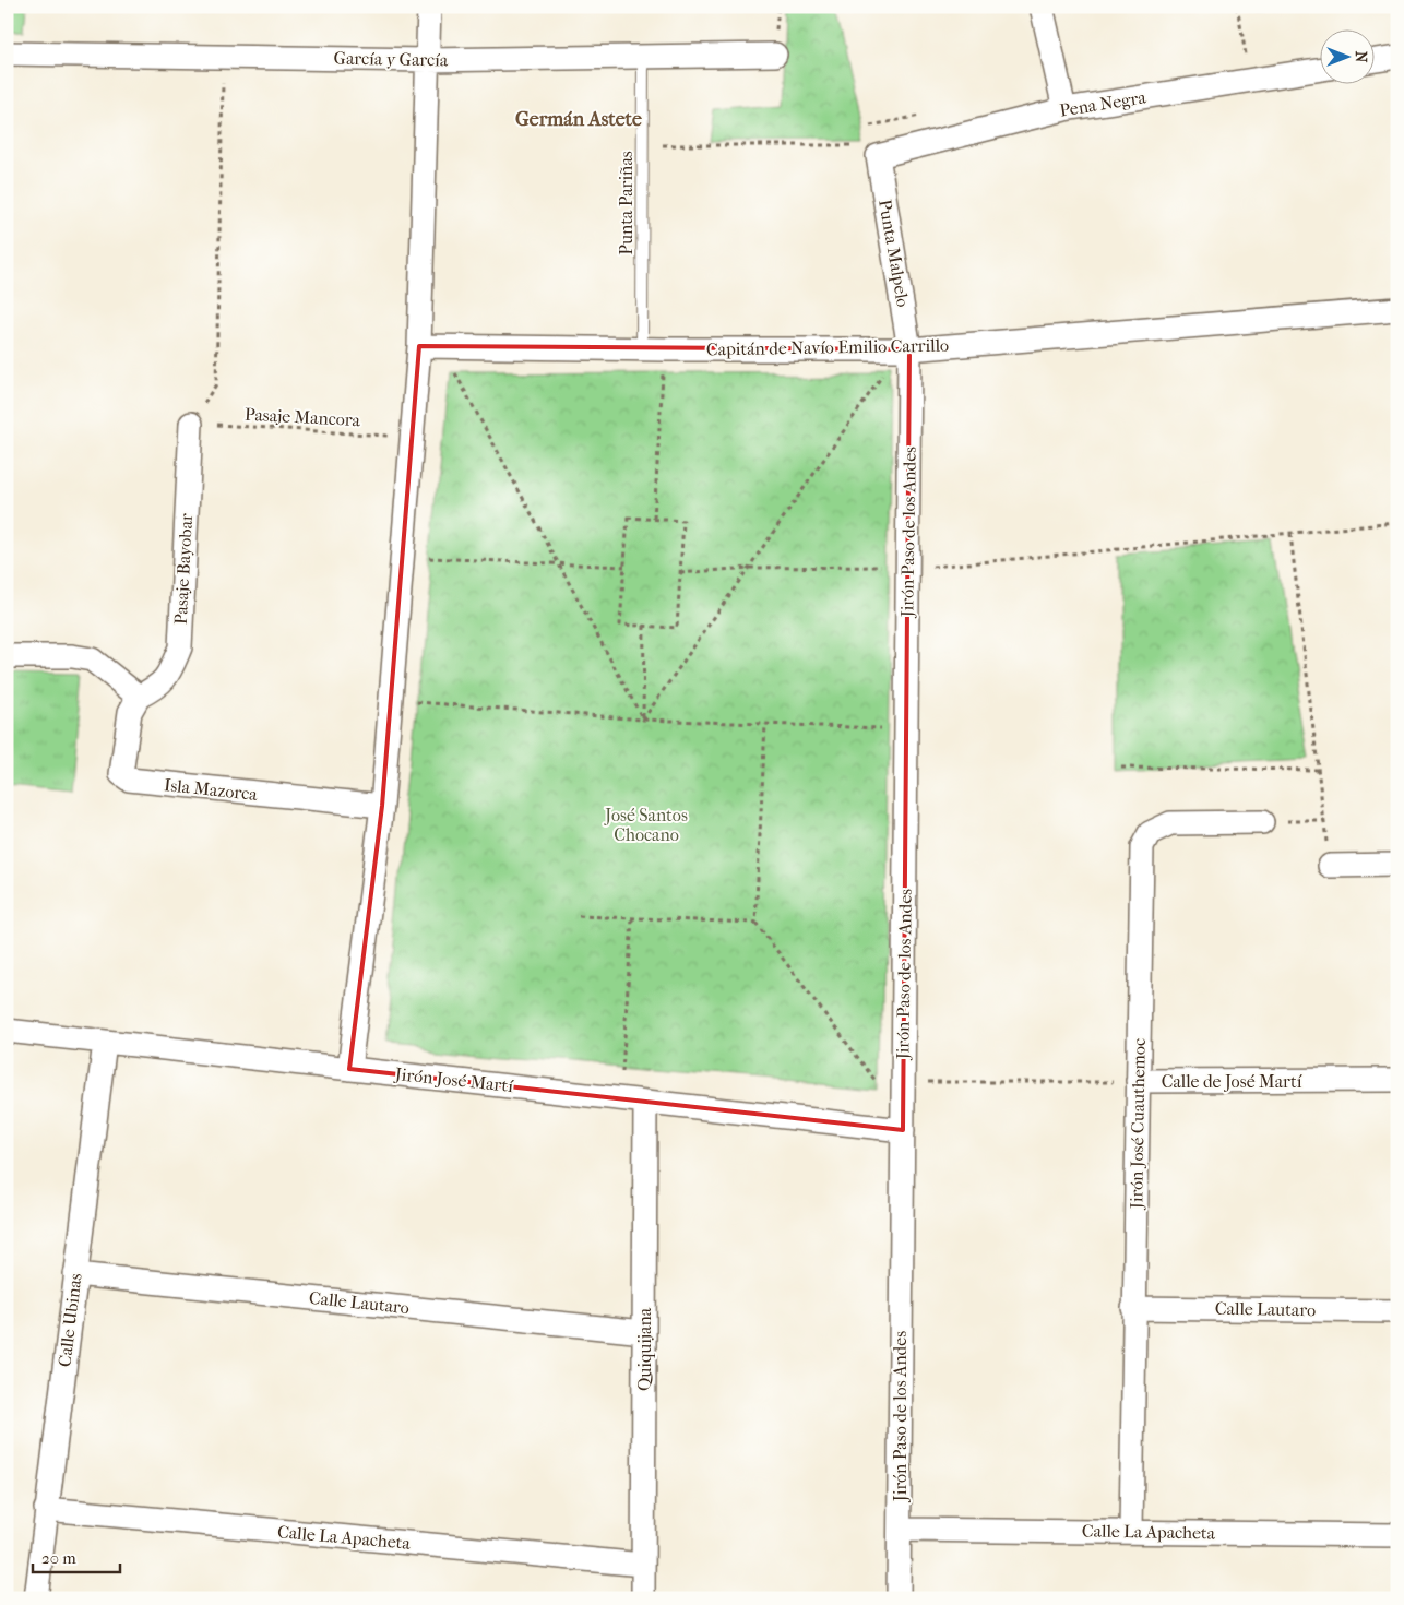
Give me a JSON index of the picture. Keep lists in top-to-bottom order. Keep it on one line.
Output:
{"streets":{"street":["García y García","Pena Negra","Punta Malpelo","Capitán de Navío Emilio Carrillo","Jirón Paso de los Andes","Pasaje Bayobar","Isla Mazorca","Jirón José Martí","Calle de José Martí","Jirón José Cuauthemoc","Calle Lautaro","Calle Ubinas","Quiquijana","Calle La Apacheta"],"lane":["Punta Pariñas"],"path":["Pasaje Mancora"]},"crossings":[["García y García","Punta Pariñas"],["Pena Negra","Punta Malpelo"],["Punta Pariñas","Capitán de Navío Emilio Carrillo"],["Punta Malpelo","Capitán de Navío Emilio Carrillo"],["Punta Malpelo","Jirón Paso de los Andes"],["Capitán de Navío Emilio Carrillo","Jirón Paso de los Andes"],["Pasaje Mancora","Pasaje Bayobar"],["Jirón Paso de los Andes","Jirón José Martí"],["Jirón Paso de los Andes","Calle de José Martí"],["Jirón Paso de los Andes","Calle La Apacheta"],["Pasaje Bayobar","Isla Mazorca"],["Jirón José Martí","Calle Ubinas"],["Jirón José Martí","Quiquijana"],["Calle de José Martí","Jirón José Cuauthemoc"],["Jirón José Cuauthemoc","Calle Lautaro"],["Jirón José Cuauthemoc","Calle La Apacheta"],["Calle Lautaro","Calle Ubinas"],["Calle Lautaro","Quiquijana"],["Calle Ubinas","Calle La Apacheta"],["Quiquijana","Calle La Apacheta"]],"districts":["Germán Astete"],"parks":["José Santos Chocano"],"scale_bar":"20 m","north":"right"}
